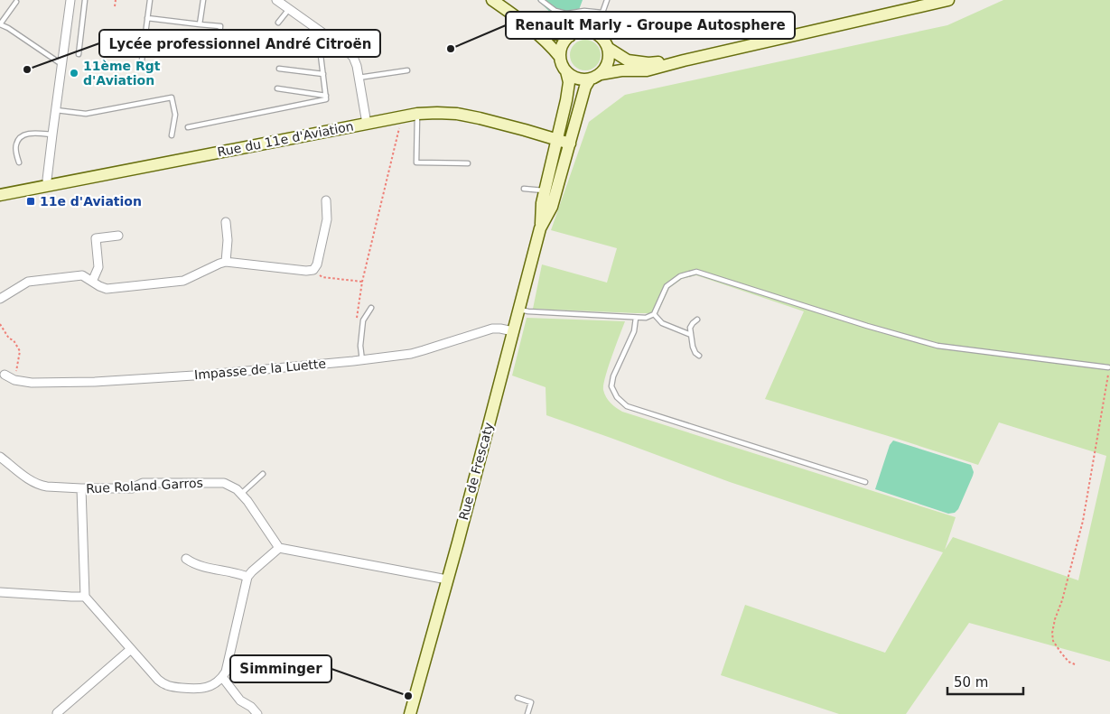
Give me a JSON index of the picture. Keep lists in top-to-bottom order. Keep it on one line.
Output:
{"streets":{"street":["Rue du 11e d'Aviation","Impasse de la Luette","Rue de Frescaty","Rue Roland Garros"]},"crossings":[["Rue du 11e d'Aviation","Rue de Frescaty"],["Impasse de la Luette","Rue de Frescaty"]],"places":{"other":["Renault Marly - Groupe Autosphere","Lycée professionnel André Citroën","11ème Rgt d'Aviation","Simminger"],"transit":["11e d'Aviation"]},"scale_bar":"50 m"}
